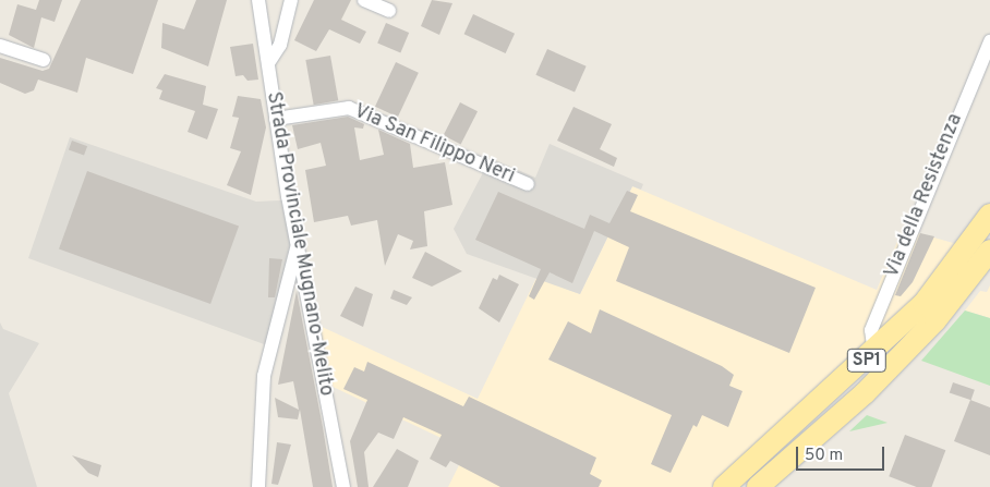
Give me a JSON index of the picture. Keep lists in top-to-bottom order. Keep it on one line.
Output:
{"streets":{"main road":["SP1"],"street":["Via San Filippo Neri","Via della Resistenza","Strada Provinciale Mugnano-Melito"]},"crossings":[["Via San Filippo Neri","Strada Provinciale Mugnano-Melito"],["Via della Resistenza","SP1"]],"scale_bar":"50 m"}
